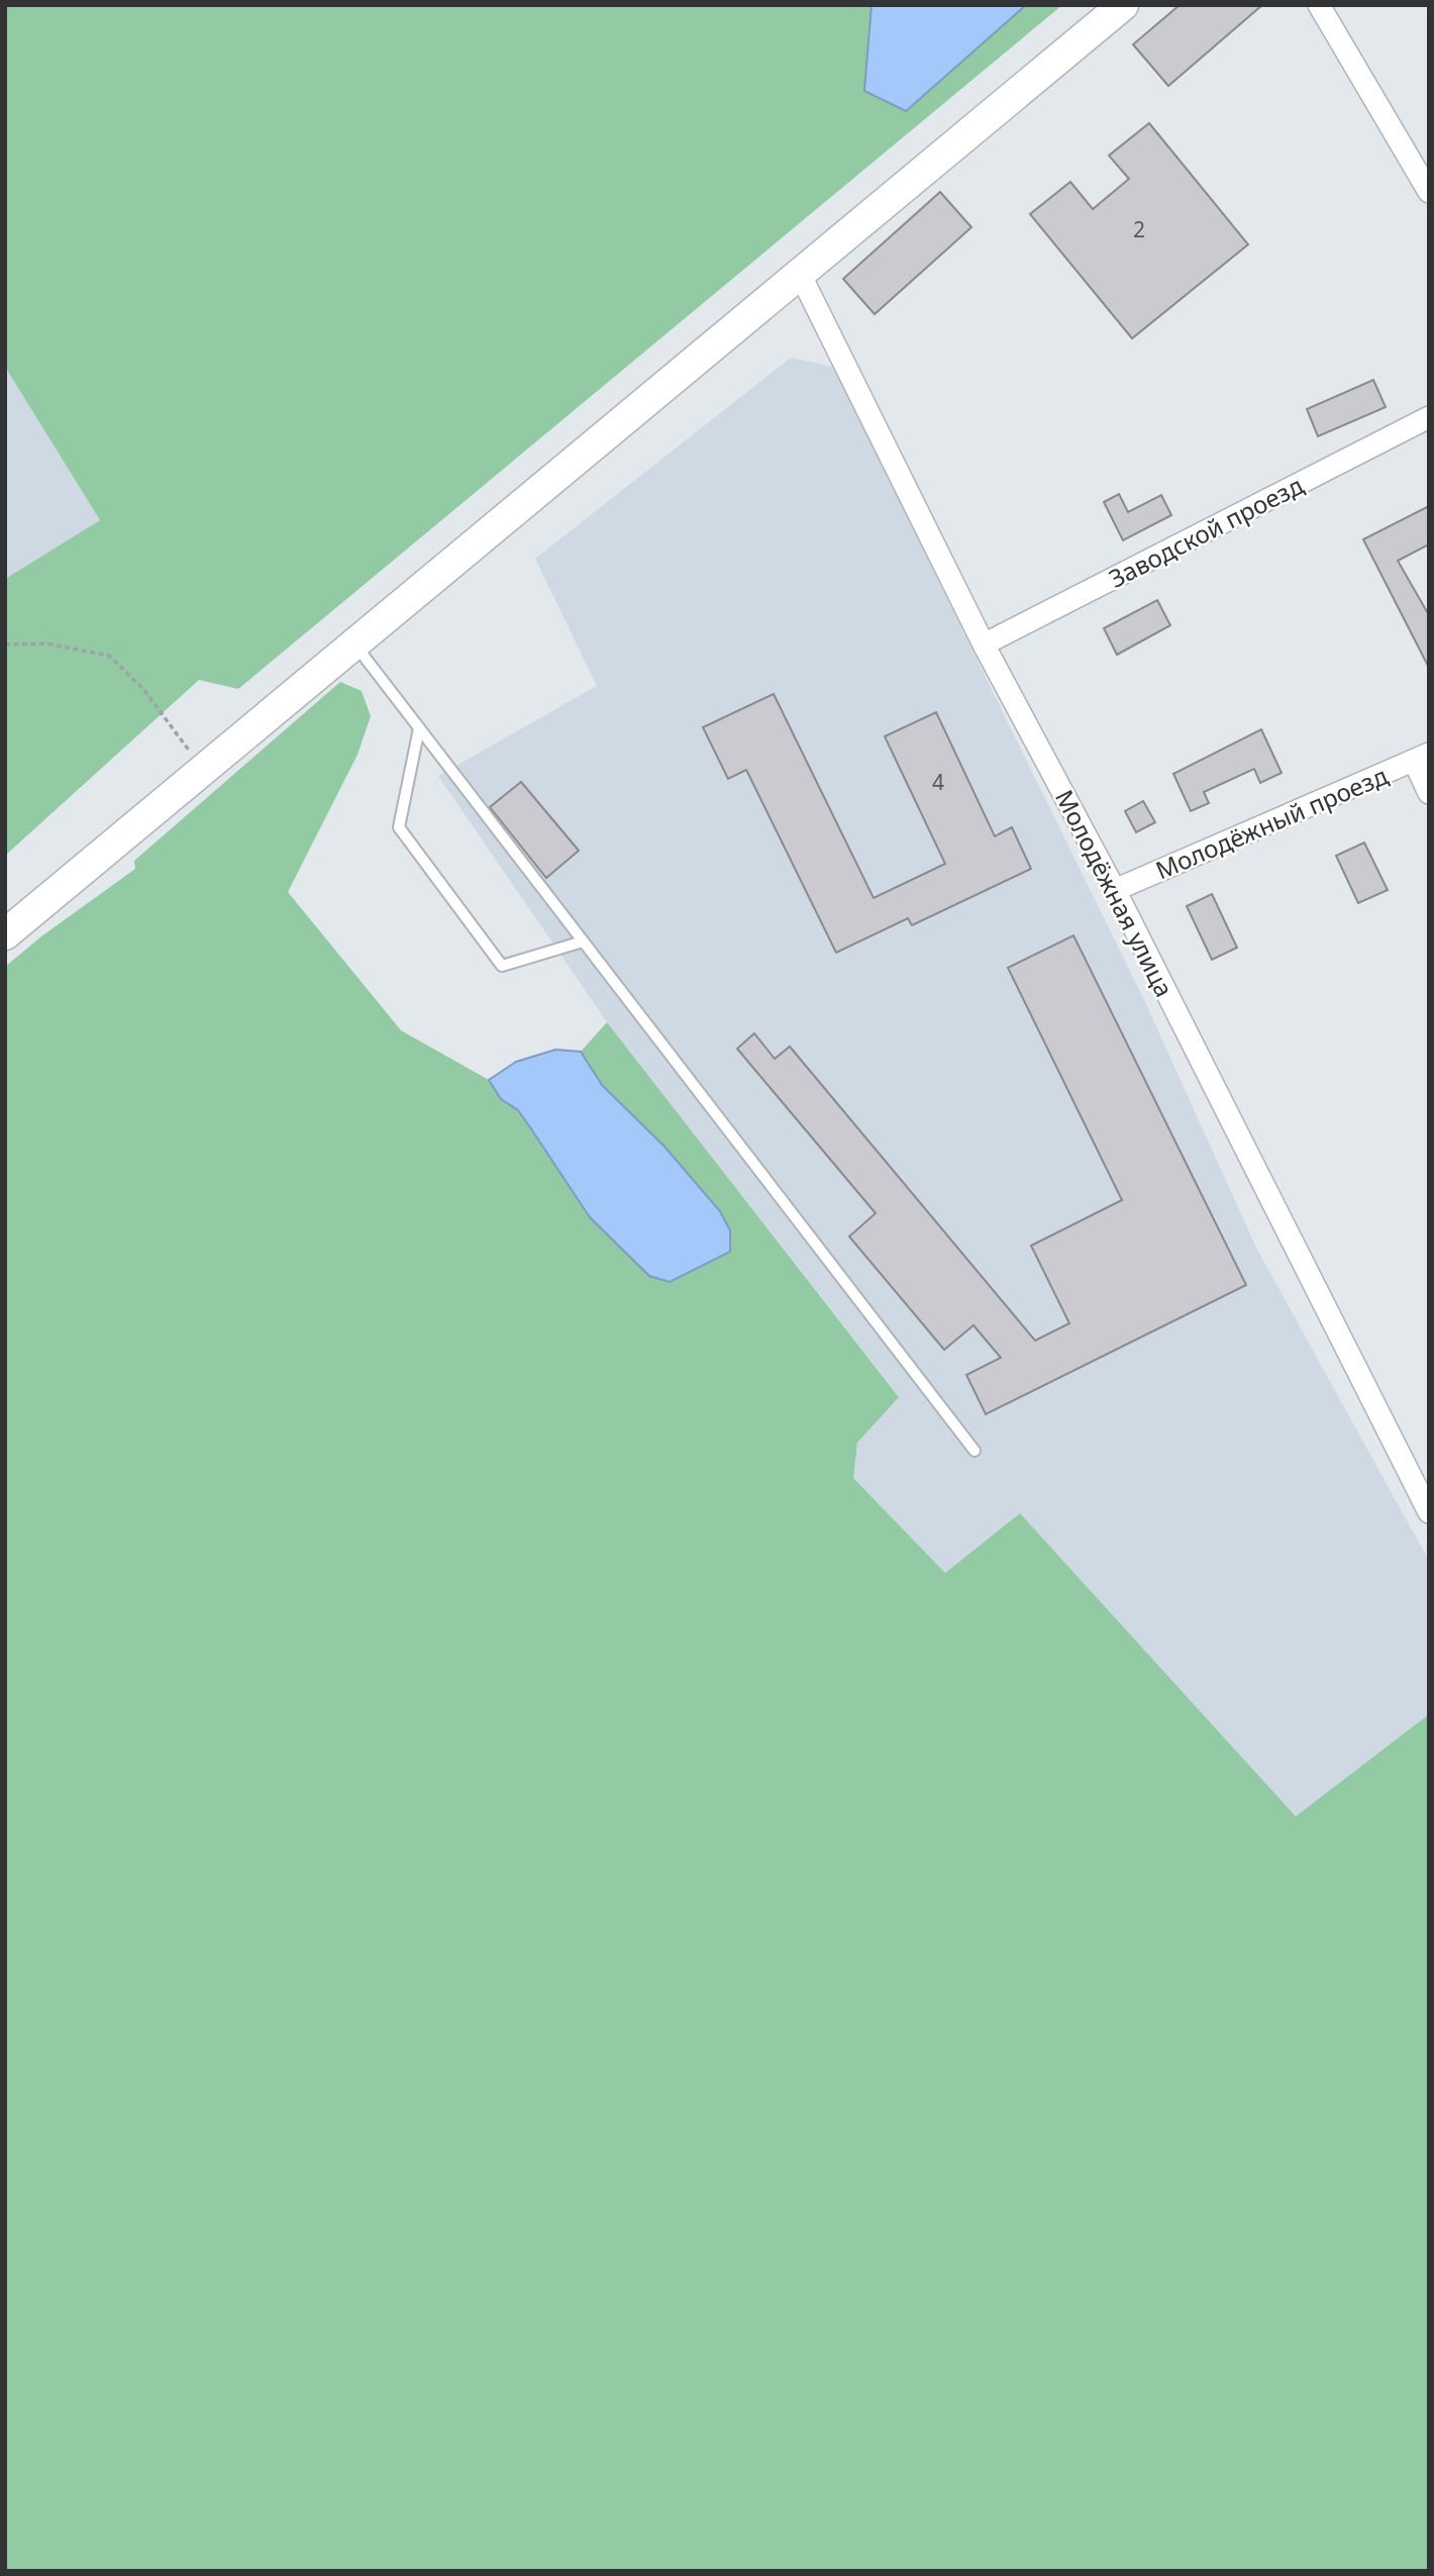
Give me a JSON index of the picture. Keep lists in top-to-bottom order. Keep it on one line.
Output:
{"streets":{"street":["Заводской проезд","Молодёжный проезд","Молодёжная улица"]},"crossings":[["Заводской проезд","Молодёжная улица"],["Молодёжный проезд","Молодёжная улица"]],"house_numbers":["2","4"]}
